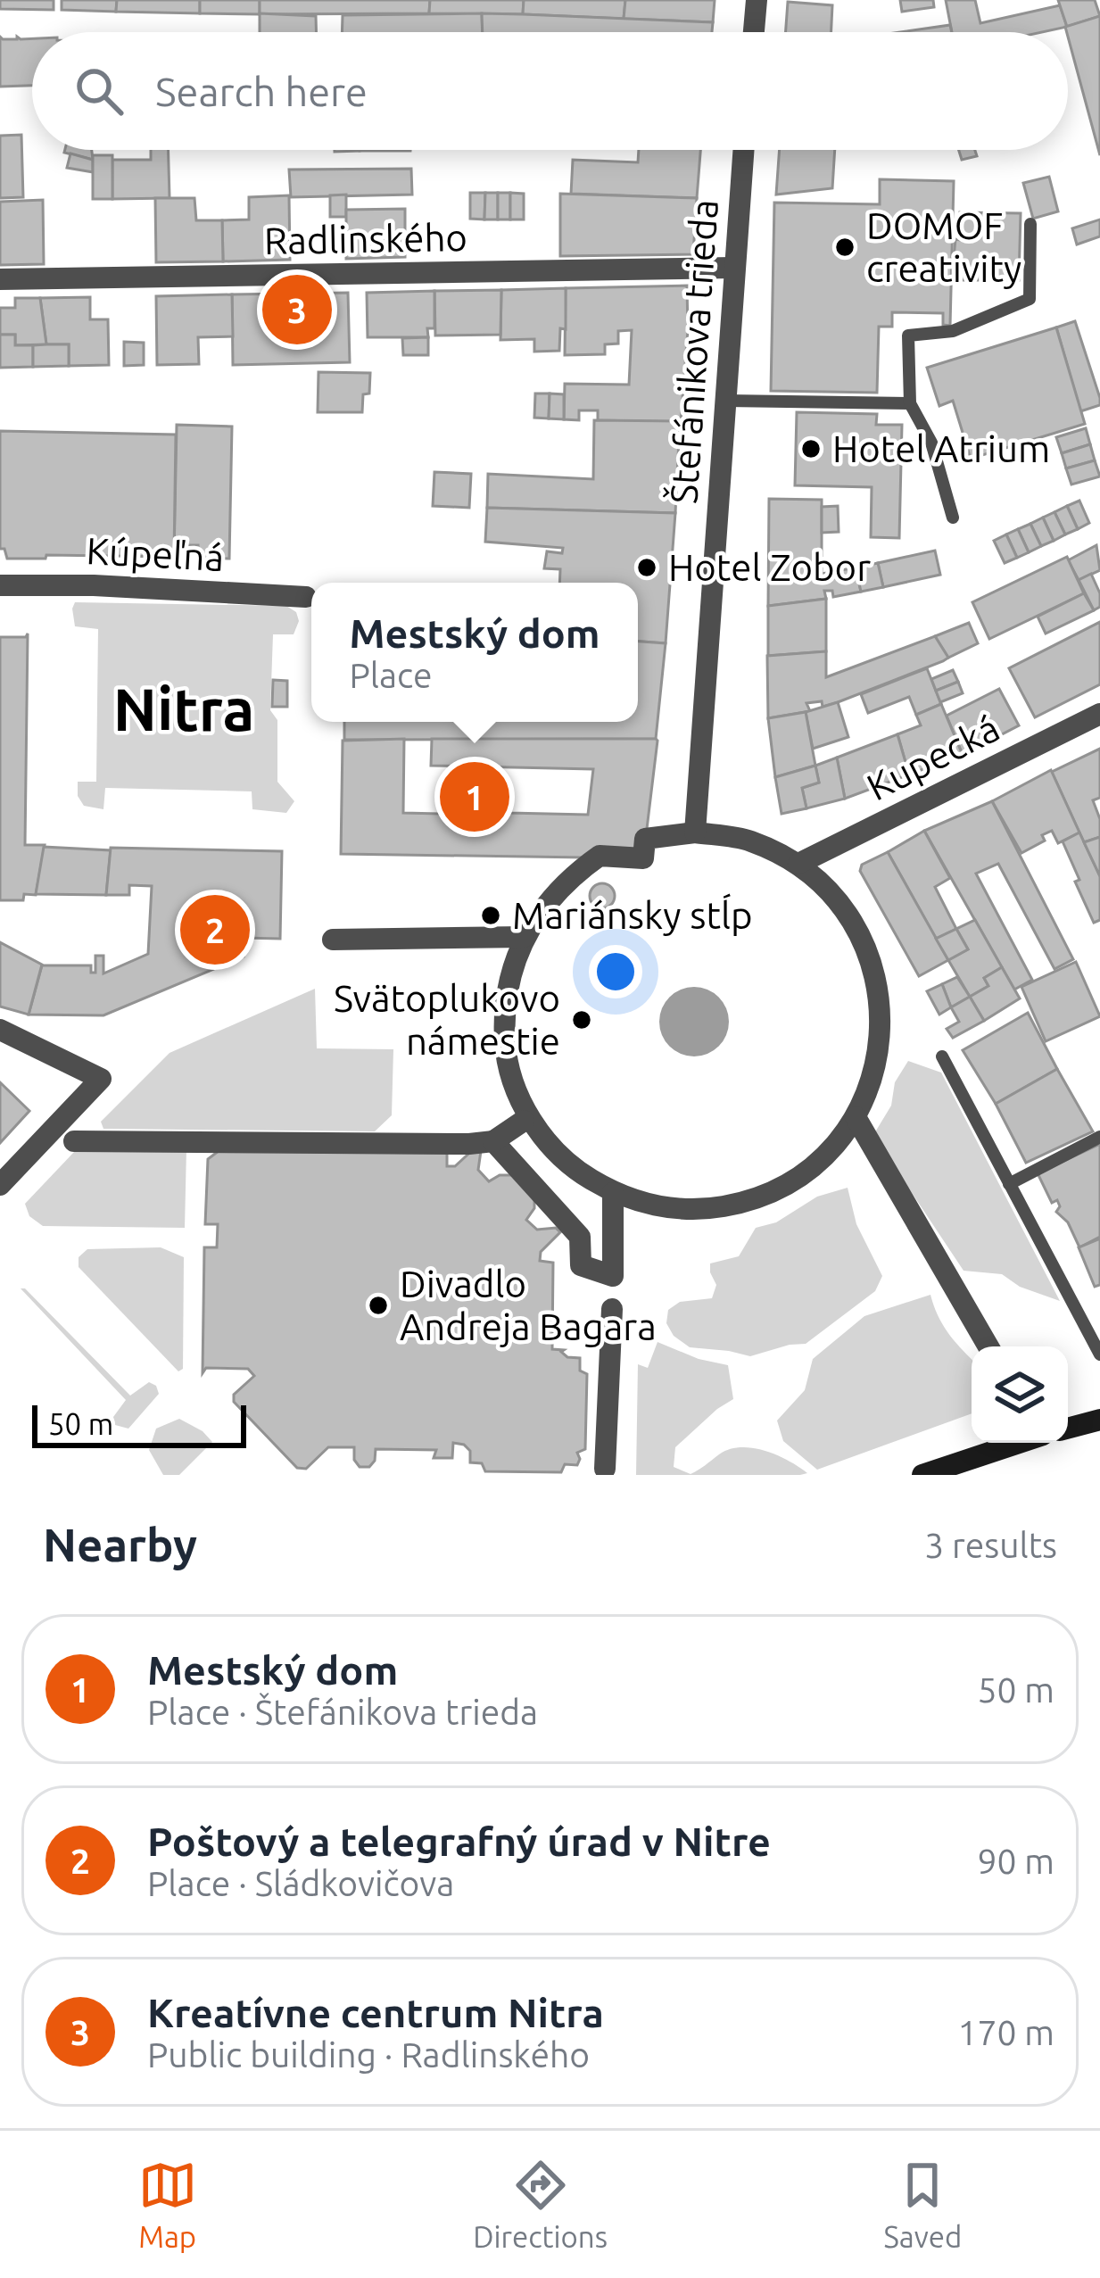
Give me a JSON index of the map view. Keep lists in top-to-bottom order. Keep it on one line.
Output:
{"streets":{"street":["Radlinského","Štefánikova trieda","Kúpeľná","Kupecká"]},"crossings":[["Radlinského","Štefánikova trieda"],["Štefánikova trieda","Kupecká"]],"districts":["Nitra"],"places":["DOMOF creativity","Hotel Atrium","Hotel Zobor","Mariánsky stĺp","Svätoplukovo námestie","Divadlo Andreja Bagara"],"scale_bar":"50 m","page":{"search":"Search here","pins":["3","1","2"],"popup":["Mestský dom","Place"],"scale":"50 m","heading":["Nearby","3 results"],"list":[{"mark":"1","name":"Mestský dom","note":"Place · Štefánikova trieda","value":"50 m"},{"mark":"2","name":"Poštový a telegrafný úrad v Nitre","note":"Place · Sládkovičova","value":"90 m"},{"mark":"3","name":"Kreatívne centrum Nitra","note":"Public building · Radlinského","value":"170 m"}],"nav":["Map","Directions","Saved"]}}
